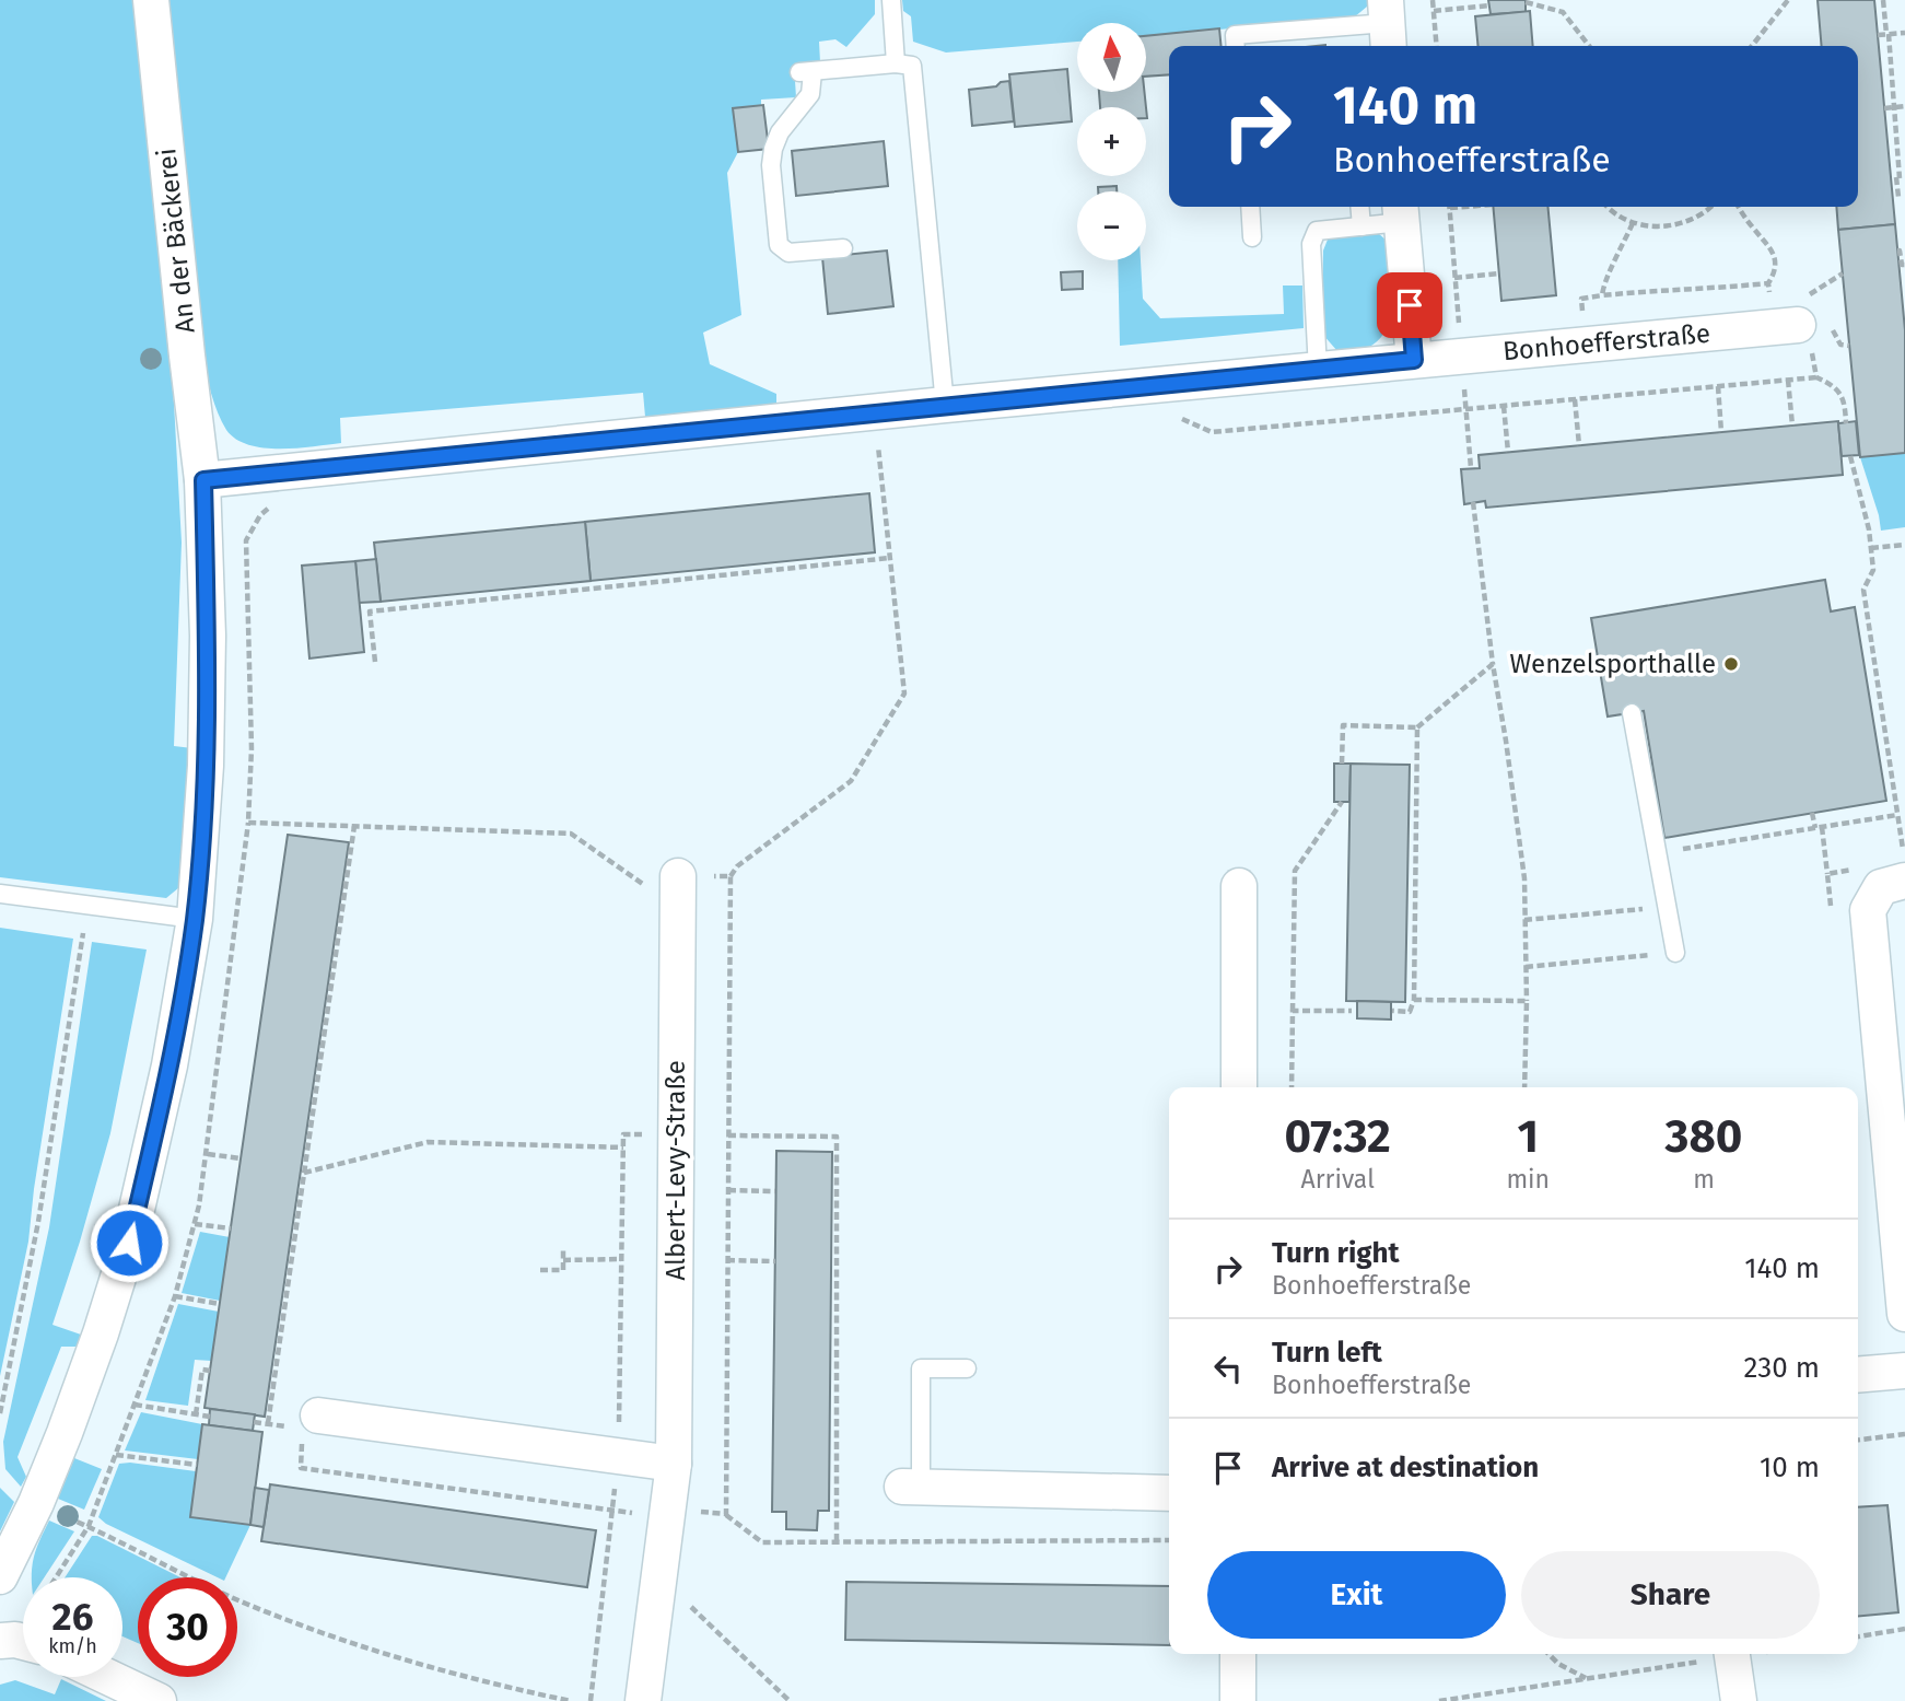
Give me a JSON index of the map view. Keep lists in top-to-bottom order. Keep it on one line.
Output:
{"streets":{"street":["An der Bäckerei","Bonhoefferstraße","Albert-Levy-Straße"]},"crossings":[["An der Bäckerei","Bonhoefferstraße"]],"places":["Wenzelsporthalle"],"north":"top","page":{"map_buttons":["+","−"],"turn":["140 m","Bonhoefferstraße"],"eta":["07:32","Arrival","1","min","380","m"],"list":[{"name":"Turn right","note":"Bonhoefferstraße","value":"140 m"},{"name":"Turn left","note":"Bonhoefferstraße","value":"230 m"},{"name":"Arrive at destination","value":"10 m"}],"buttons":["Exit","Share"],"speed":"26 km/h","limit":"30"}}
